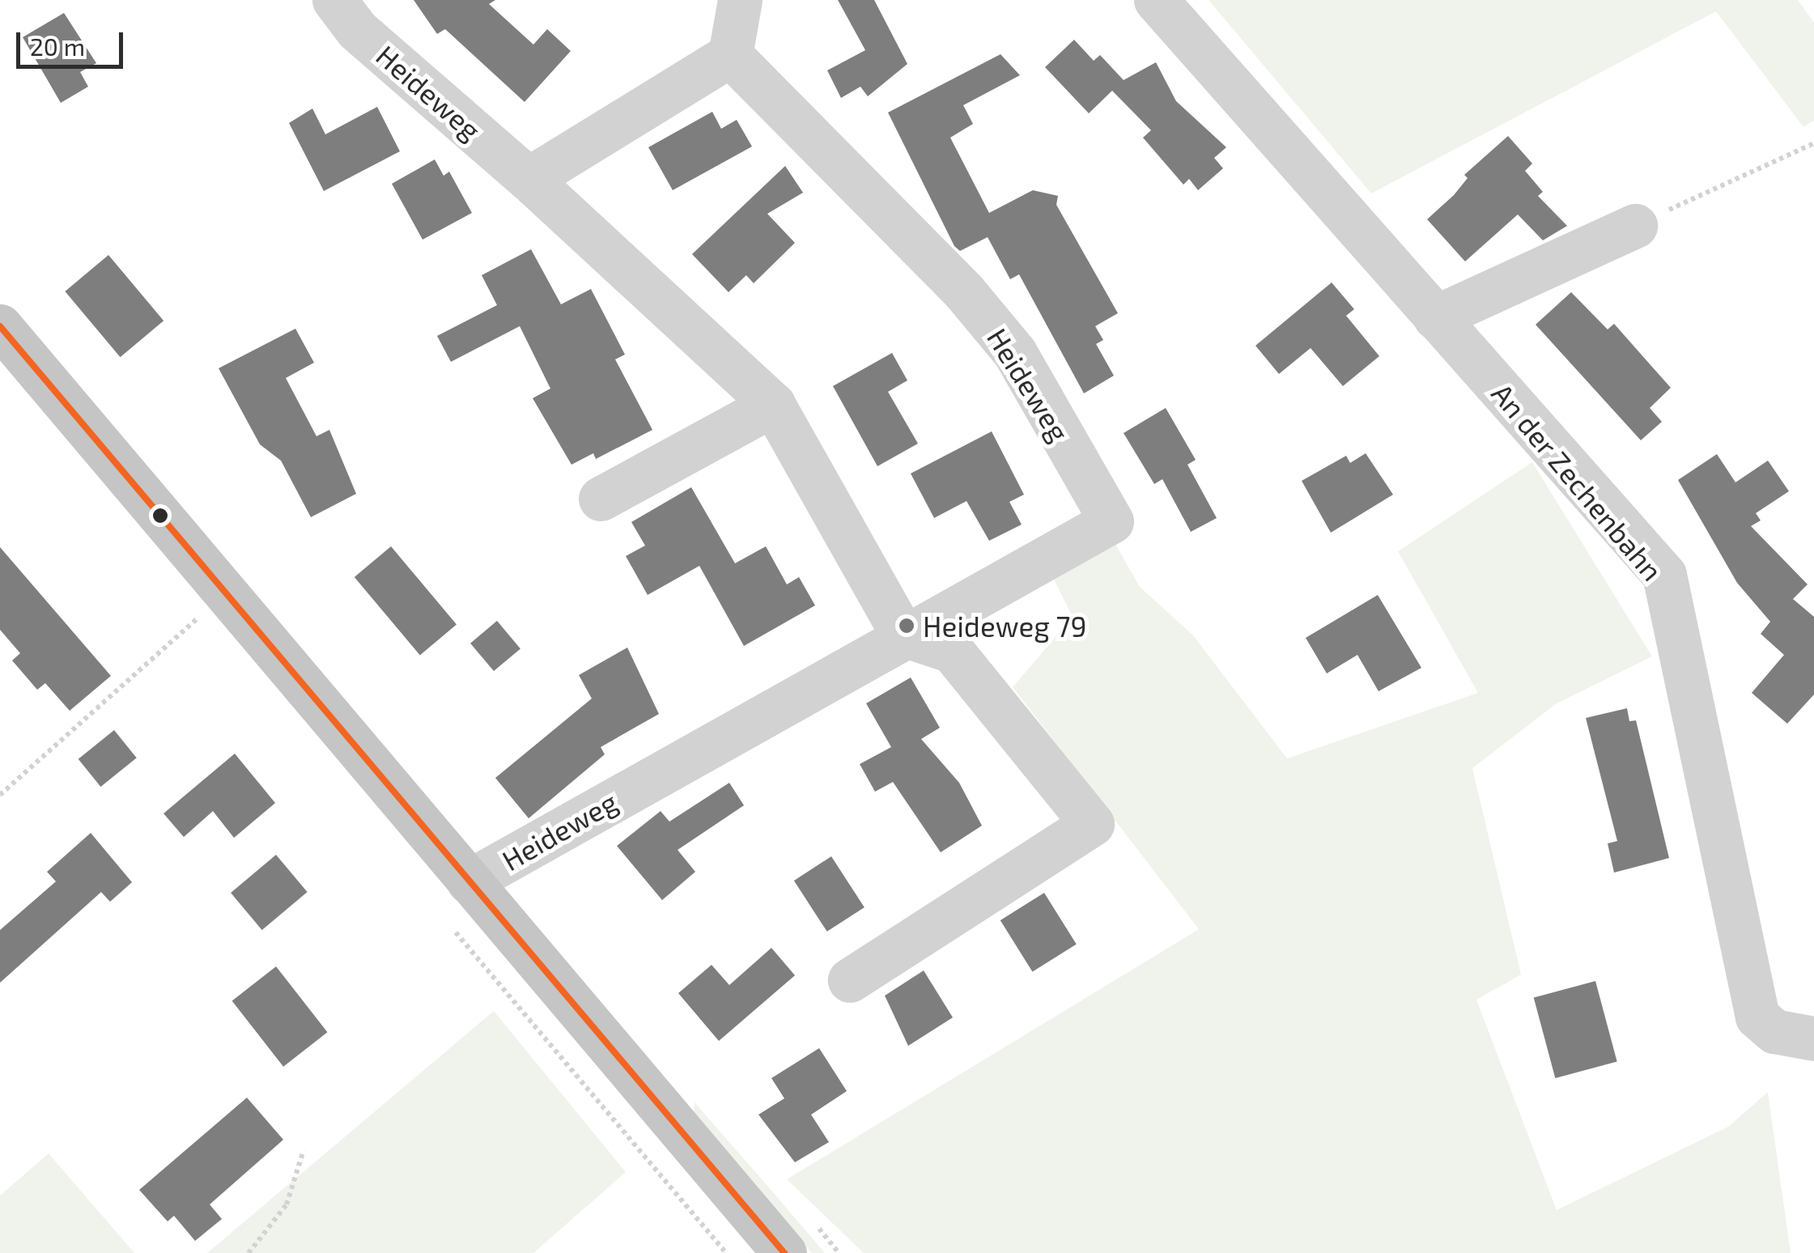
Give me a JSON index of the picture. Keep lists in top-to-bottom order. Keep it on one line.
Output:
{"streets":{"street":["Heideweg","An der Zechenbahn"]},"places":["Heideweg 79"],"scale_bar":"20 m"}
